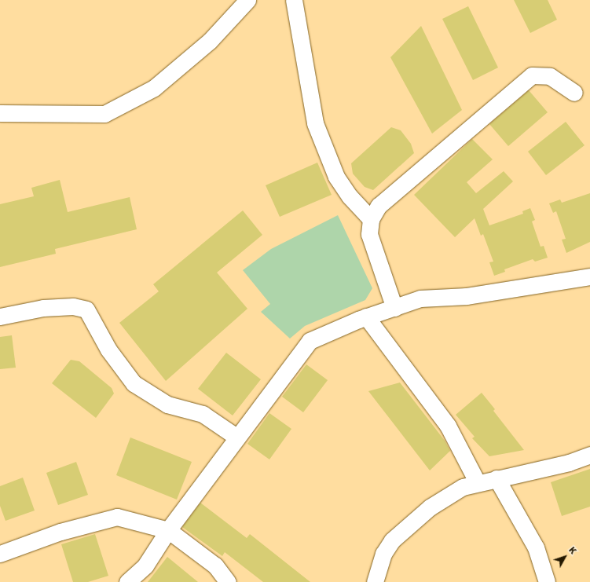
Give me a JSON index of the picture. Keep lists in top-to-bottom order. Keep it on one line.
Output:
{"north":"top right"}
